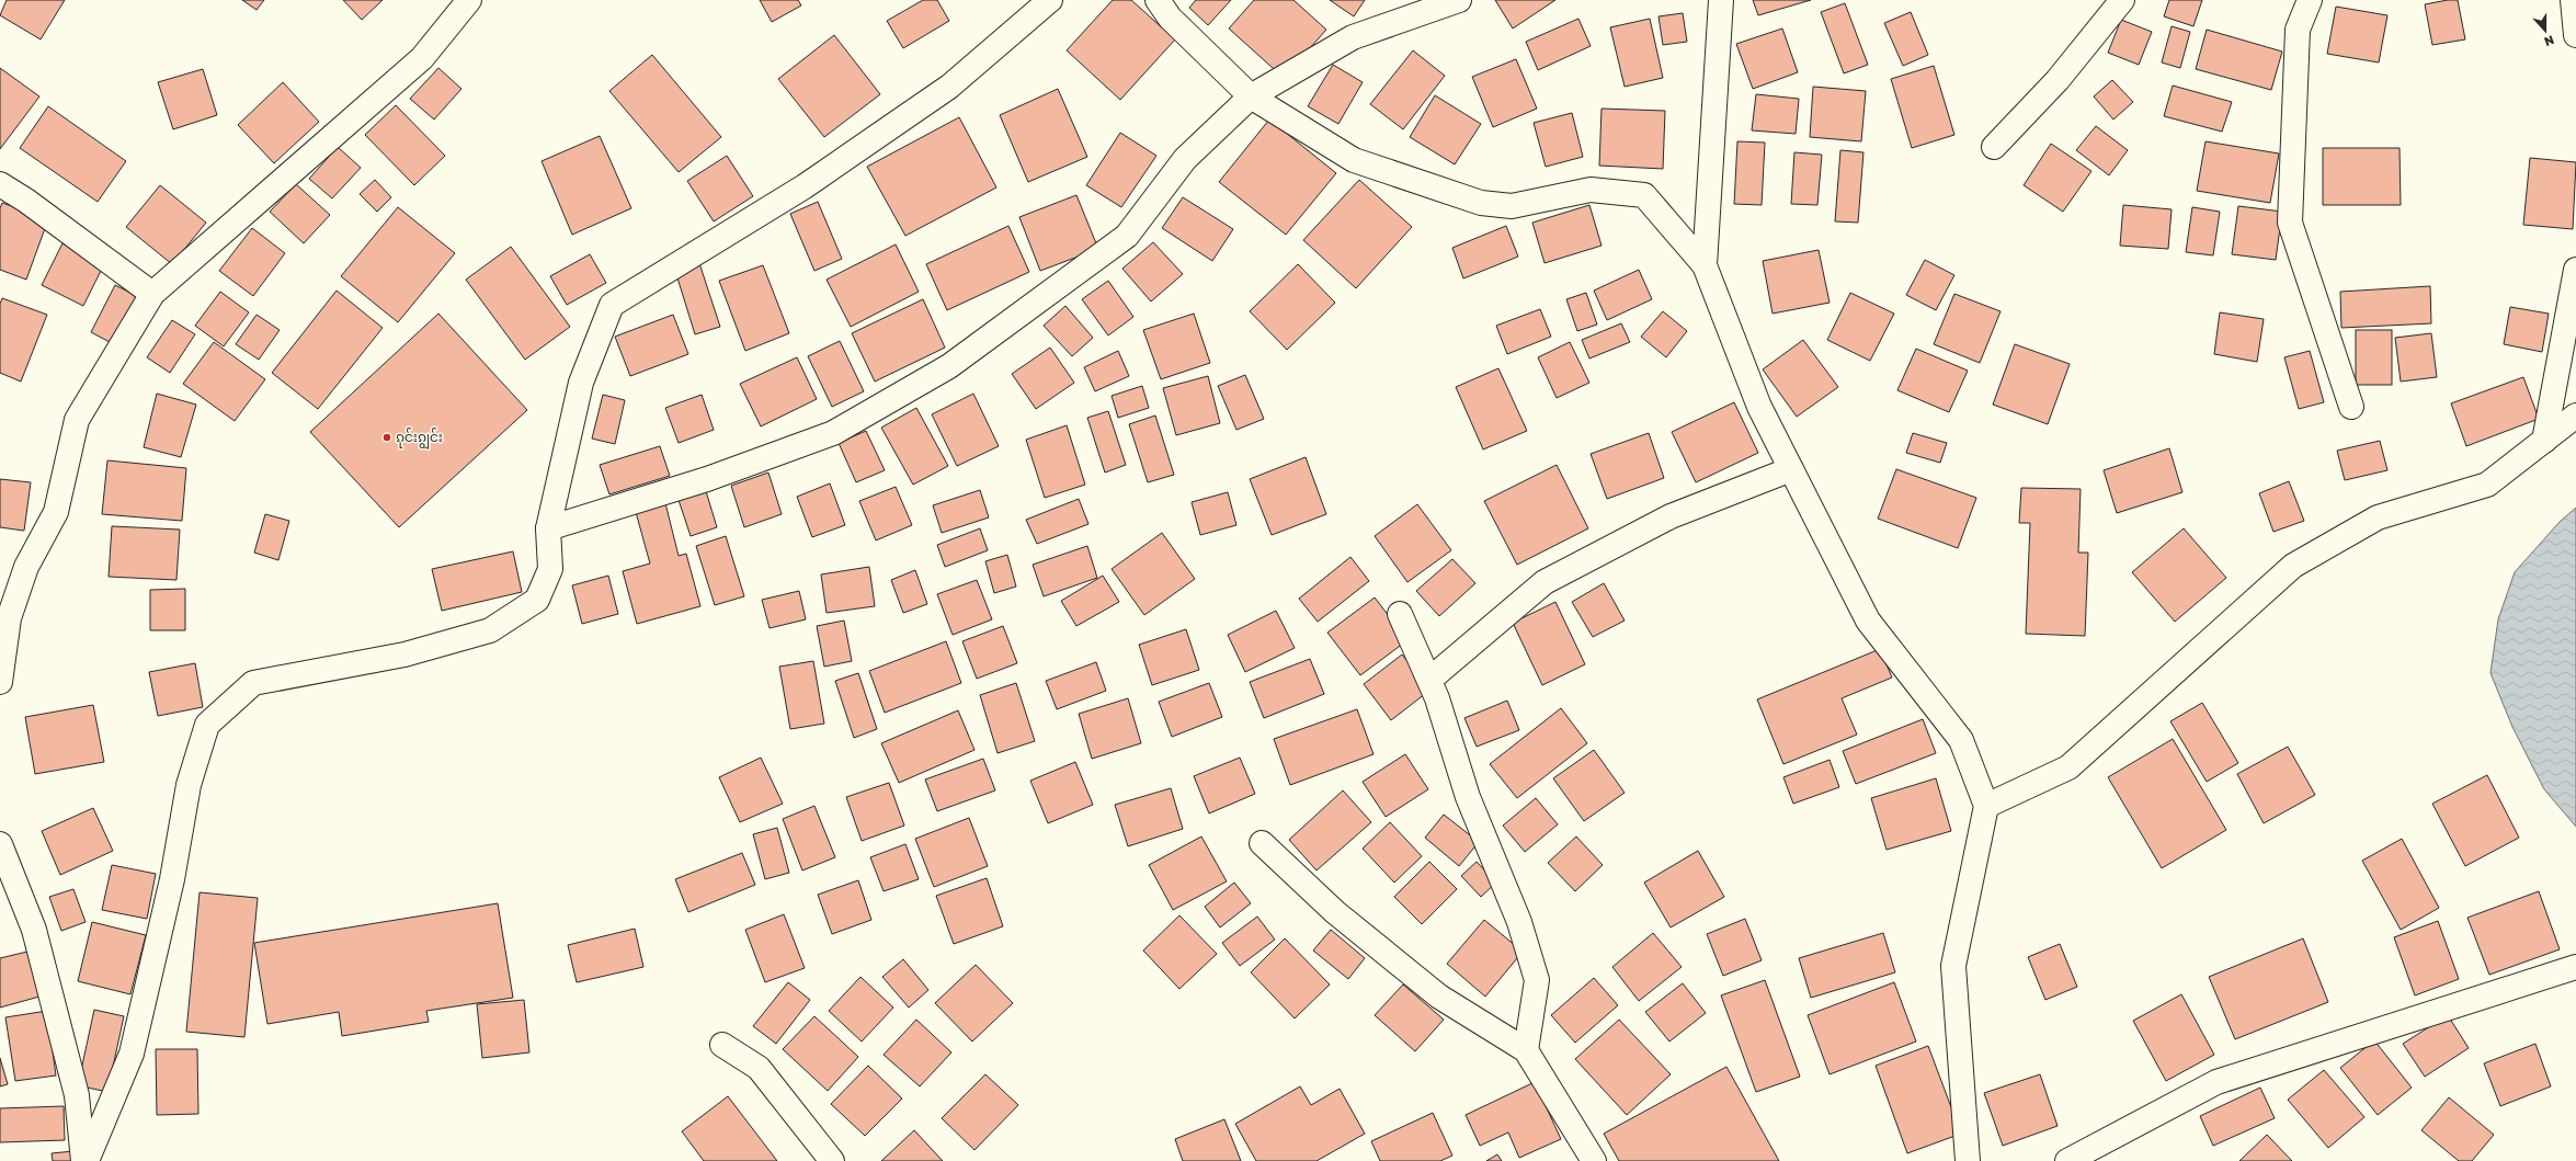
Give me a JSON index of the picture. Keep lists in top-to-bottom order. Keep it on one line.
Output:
{"places":["ၵုင်းၵျွင်း"],"north":"bottom"}
